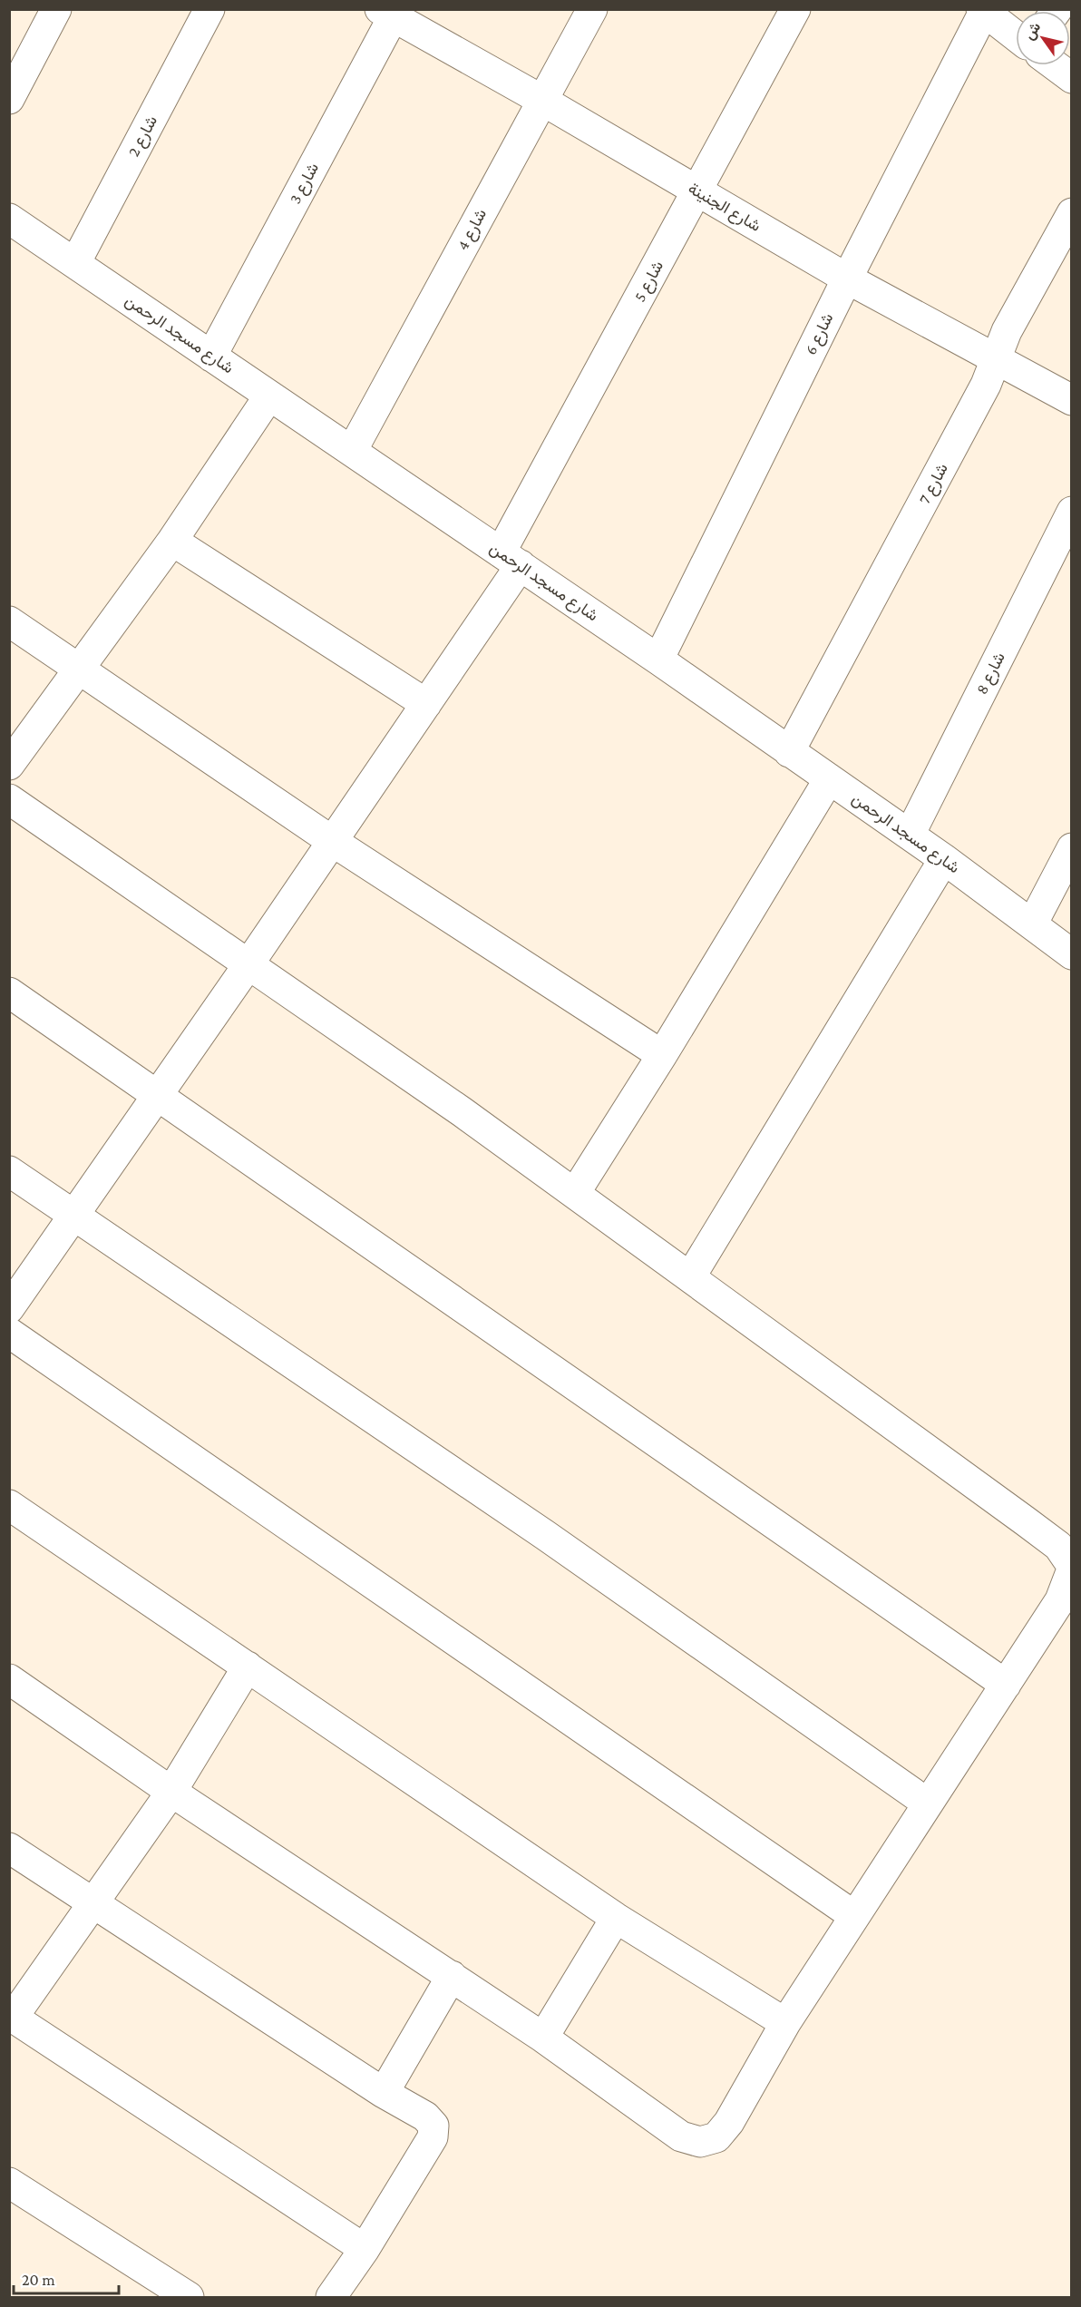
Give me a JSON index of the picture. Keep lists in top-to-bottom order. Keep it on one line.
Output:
{"streets":{"street":["شارع 2","شارع 3","شارع الجنينة","شارع 4","شارع 5","شارع مسجد الرحمن","شارع 6","شارع 7","شارع 8"]},"crossings":[["شارع 2","شارع مسجد الرحمن"],["شارع 3","شارع الجنينة"],["شارع 3","شارع مسجد الرحمن"],["شارع الجنينة","شارع 4"],["شارع الجنينة","شارع 5"],["شارع الجنينة","شارع 6"],["شارع الجنينة","شارع 7"],["شارع 4","شارع مسجد الرحمن"],["شارع 5","شارع مسجد الرحمن"],["شارع مسجد الرحمن","شارع 6"],["شارع مسجد الرحمن","شارع 7"],["شارع مسجد الرحمن","شارع 8"]],"scale_bar":"20 m","north":"top left"}
